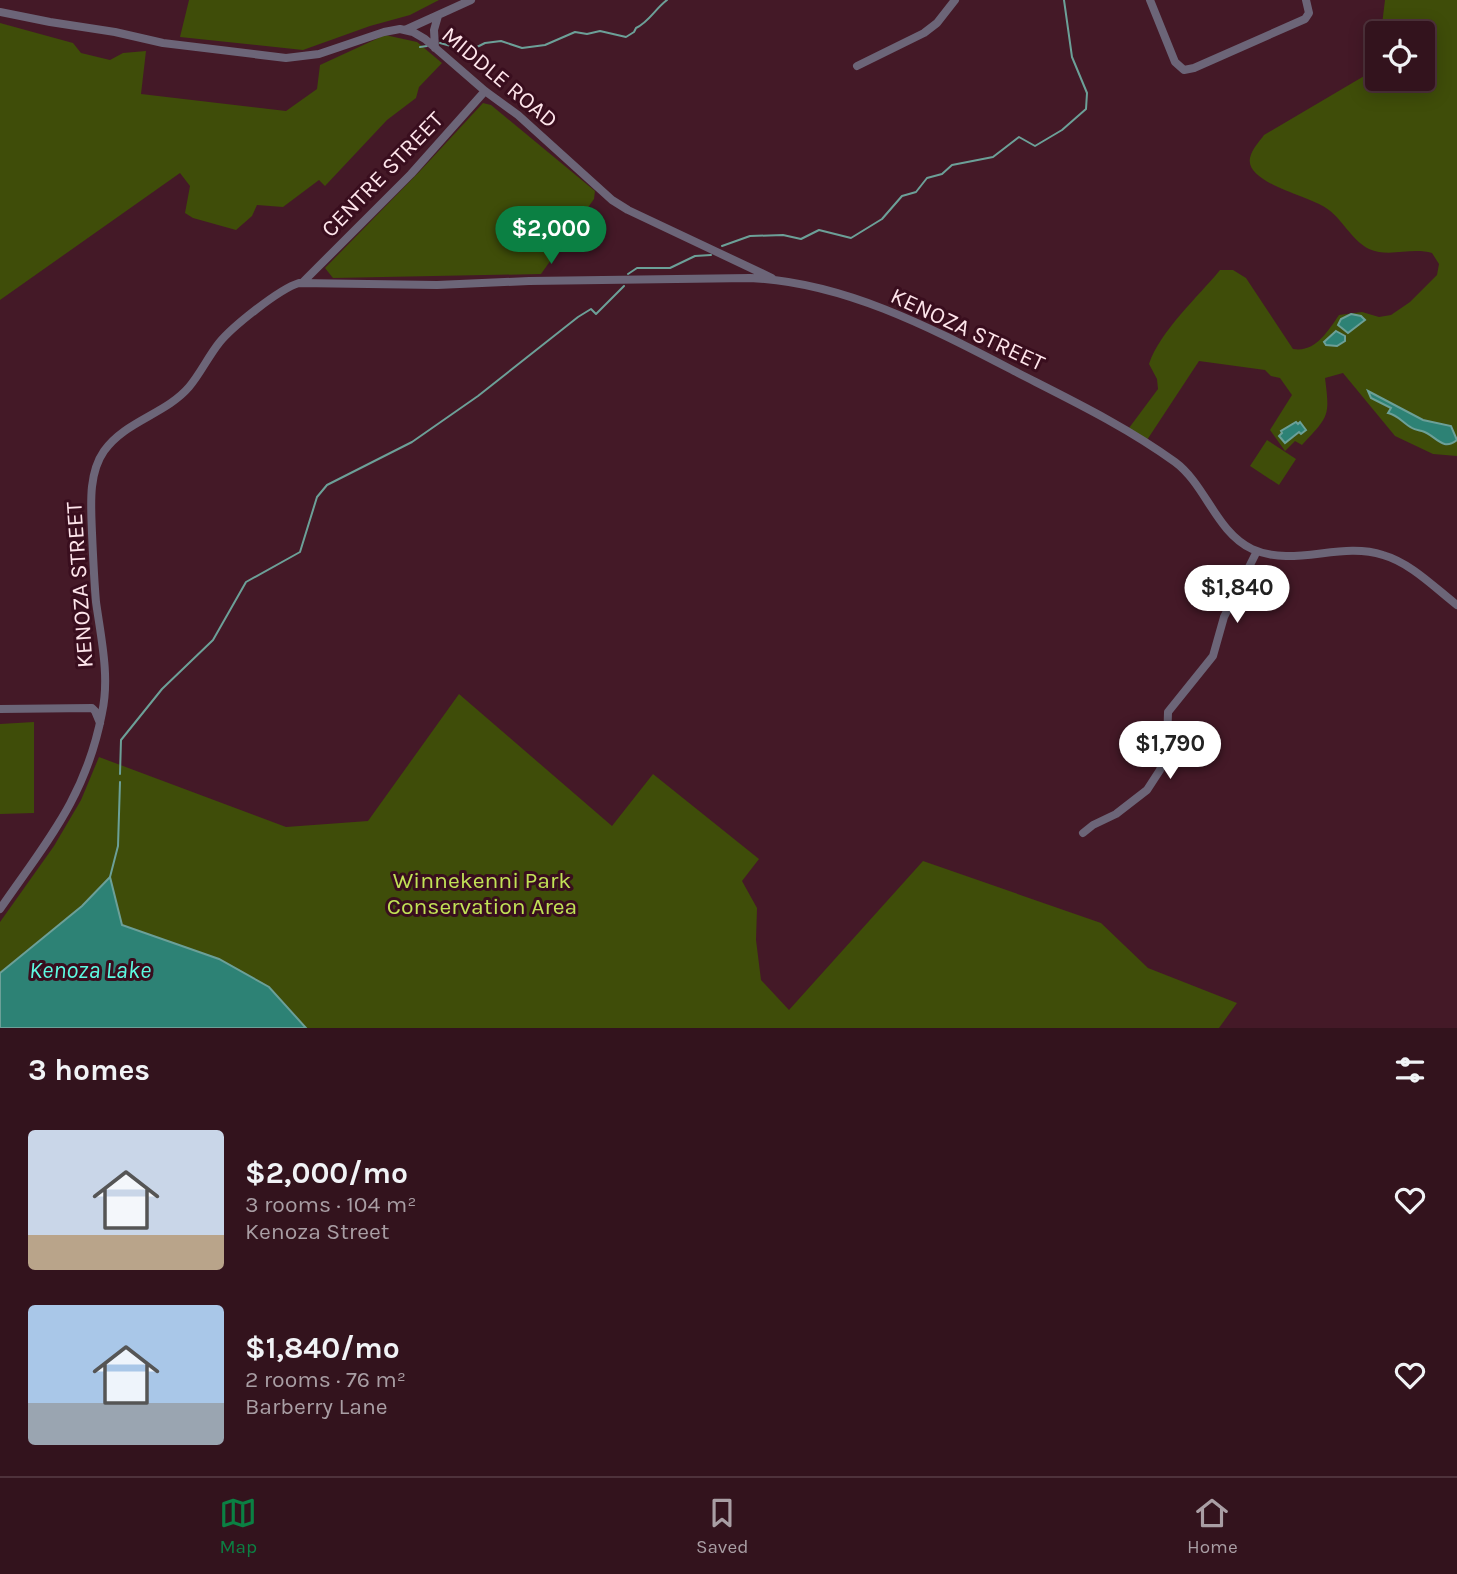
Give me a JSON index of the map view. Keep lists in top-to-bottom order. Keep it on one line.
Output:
{"streets":{"street":["MIDDLE ROAD","CENTRE STREET","KENOZA STREET"]},"crossings":[["MIDDLE ROAD","CENTRE STREET"],["MIDDLE ROAD","KENOZA STREET"],["CENTRE STREET","KENOZA STREET"]],"water":["Kenoza Lake"],"parks":["Winnekenni Park Conservation Area"],"page":{"price":["$2,000","$1,840","$1,790"],"heading":"3 homes","list":[{"name":"$2,000/mo","note":"3 rooms · 104 m² · Kenoza Street"},{"name":"$1,840/mo","note":"2 rooms · 76 m² · Barberry Lane"}],"tabs":["Map","Saved","Home"]}}
